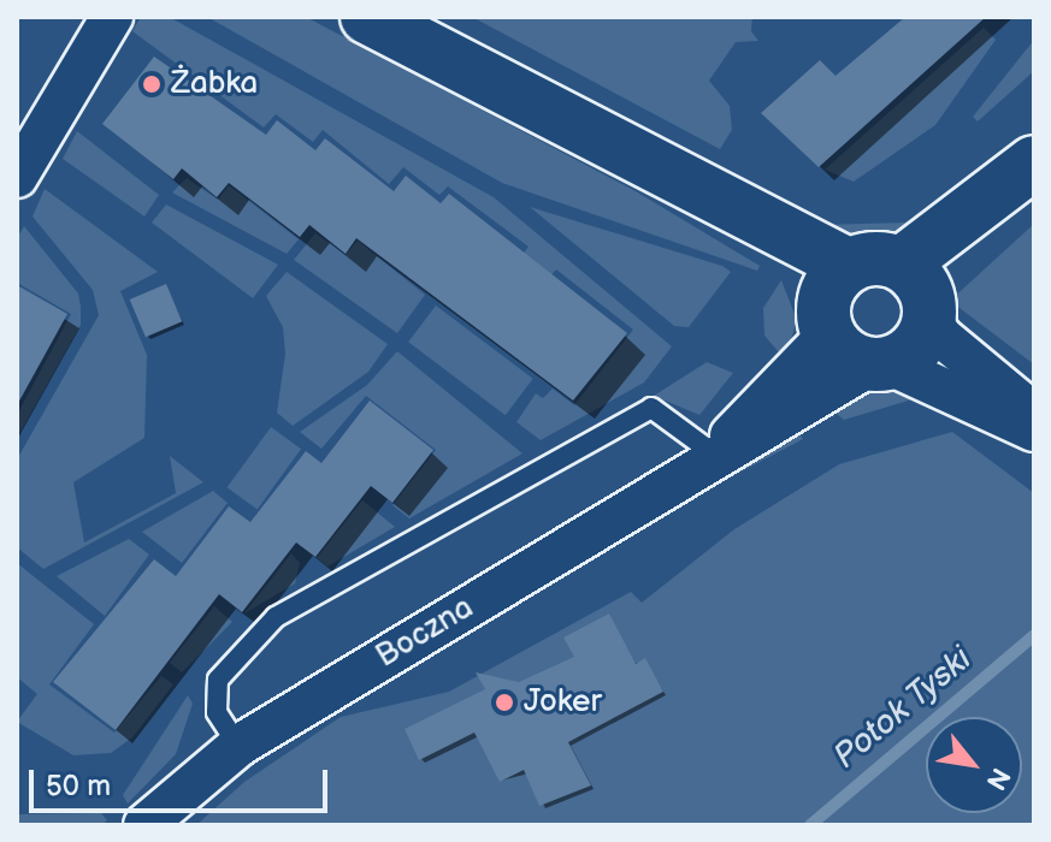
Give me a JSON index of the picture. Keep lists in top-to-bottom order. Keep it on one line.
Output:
{"streets":{"street":["Boczna"]},"water":["Potok Tyski"],"places":["Żabka","Joker"],"scale_bar":"50 m","north":"bottom right"}
